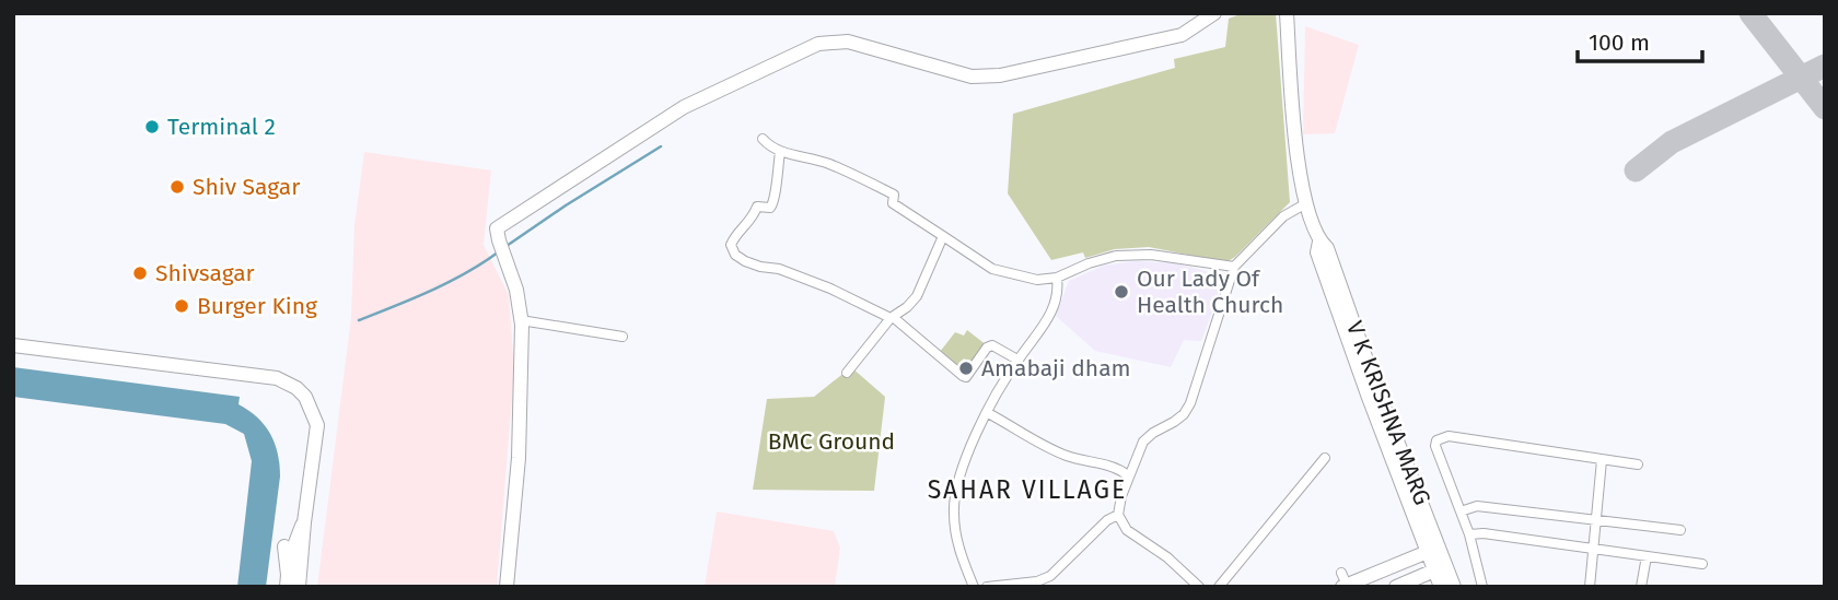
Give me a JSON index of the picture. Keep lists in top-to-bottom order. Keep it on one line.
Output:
{"streets":{"street":["V K KRISHNA MARG"]},"districts":["SAHAR VILLAGE"],"parks":["BMC Ground"],"places":["Terminal 2","Shiv Sagar","Shivsagar","Our Lady Of Health Church","Burger King","Amabaji dham"],"scale_bar":"100 m"}
